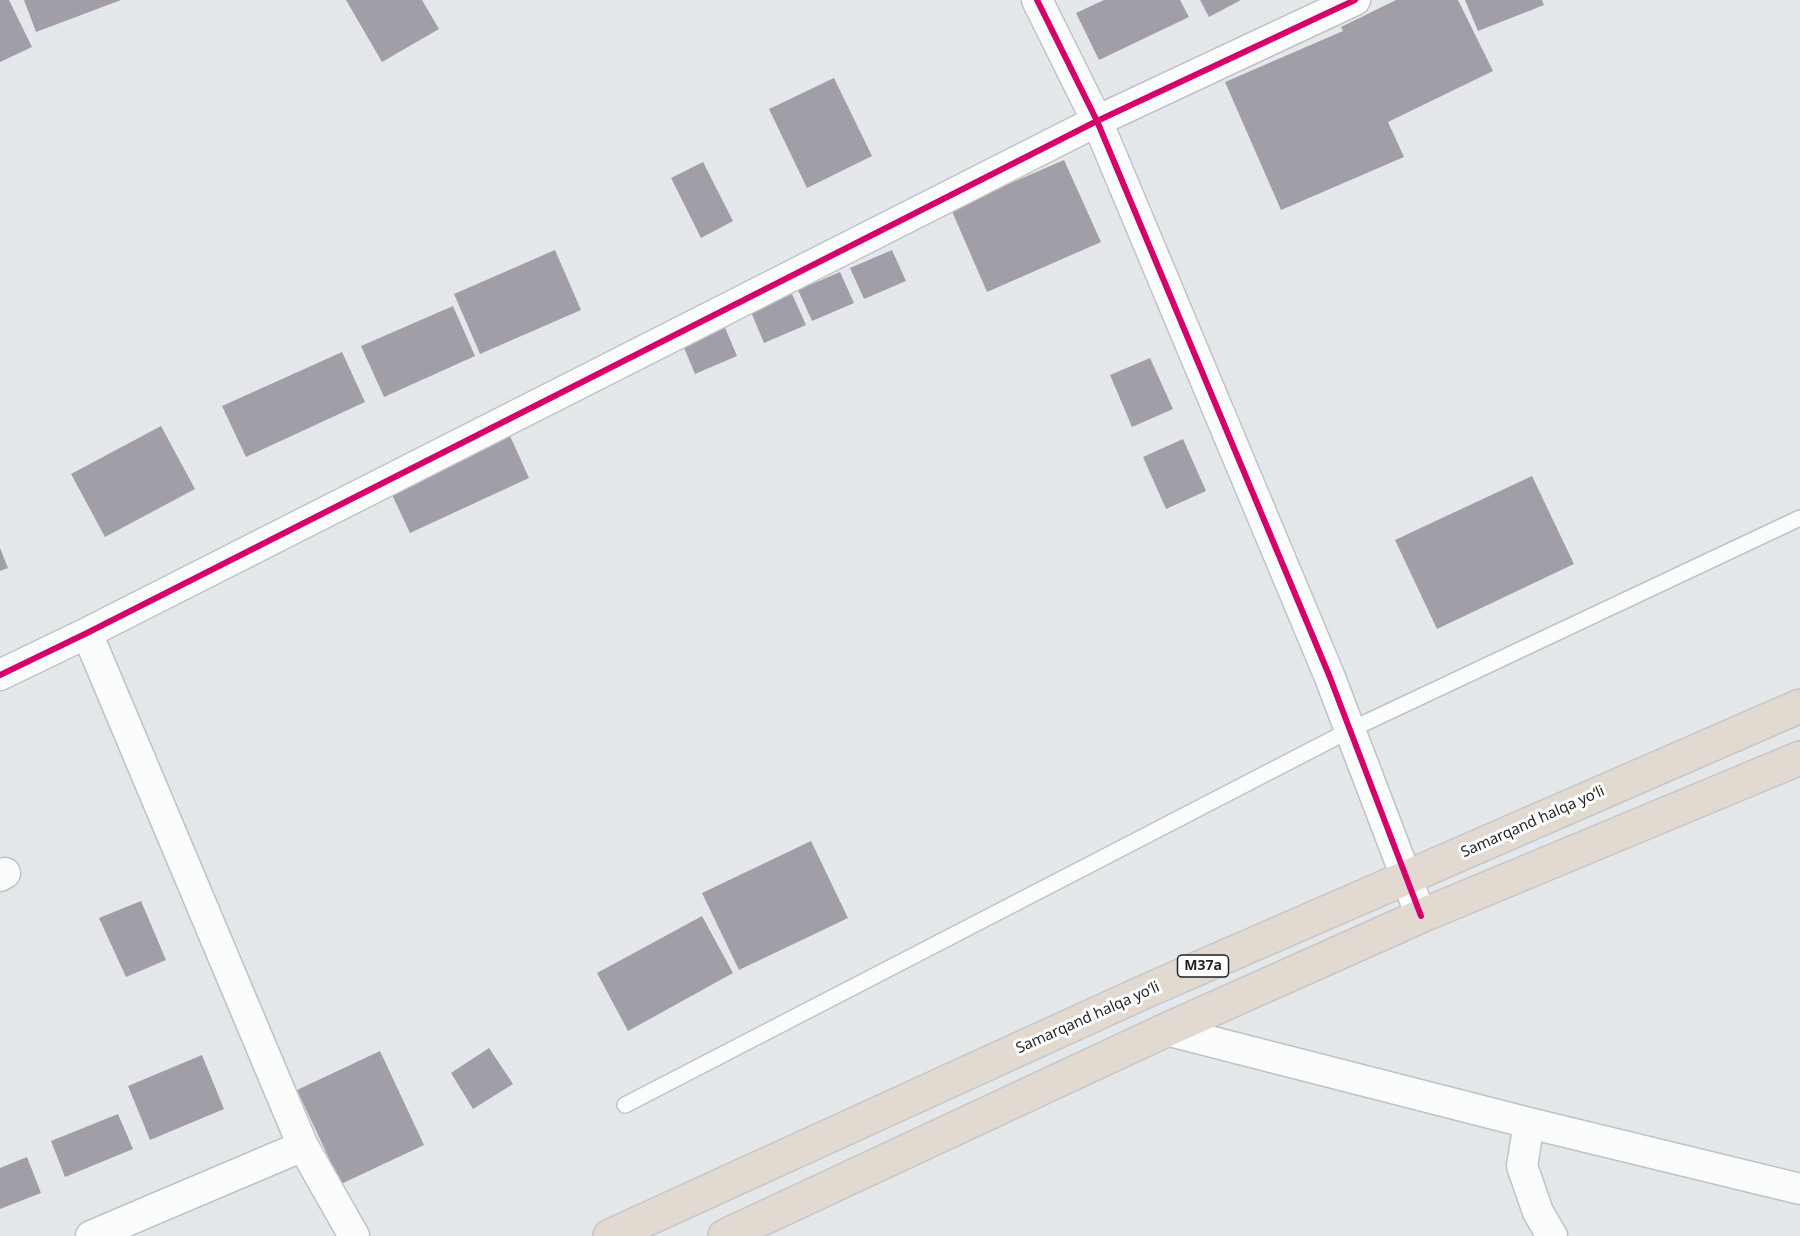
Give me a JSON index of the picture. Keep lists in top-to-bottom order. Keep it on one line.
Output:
{"streets":{"highway":["Samarqand halqa yoʻli","M37a"]}}
